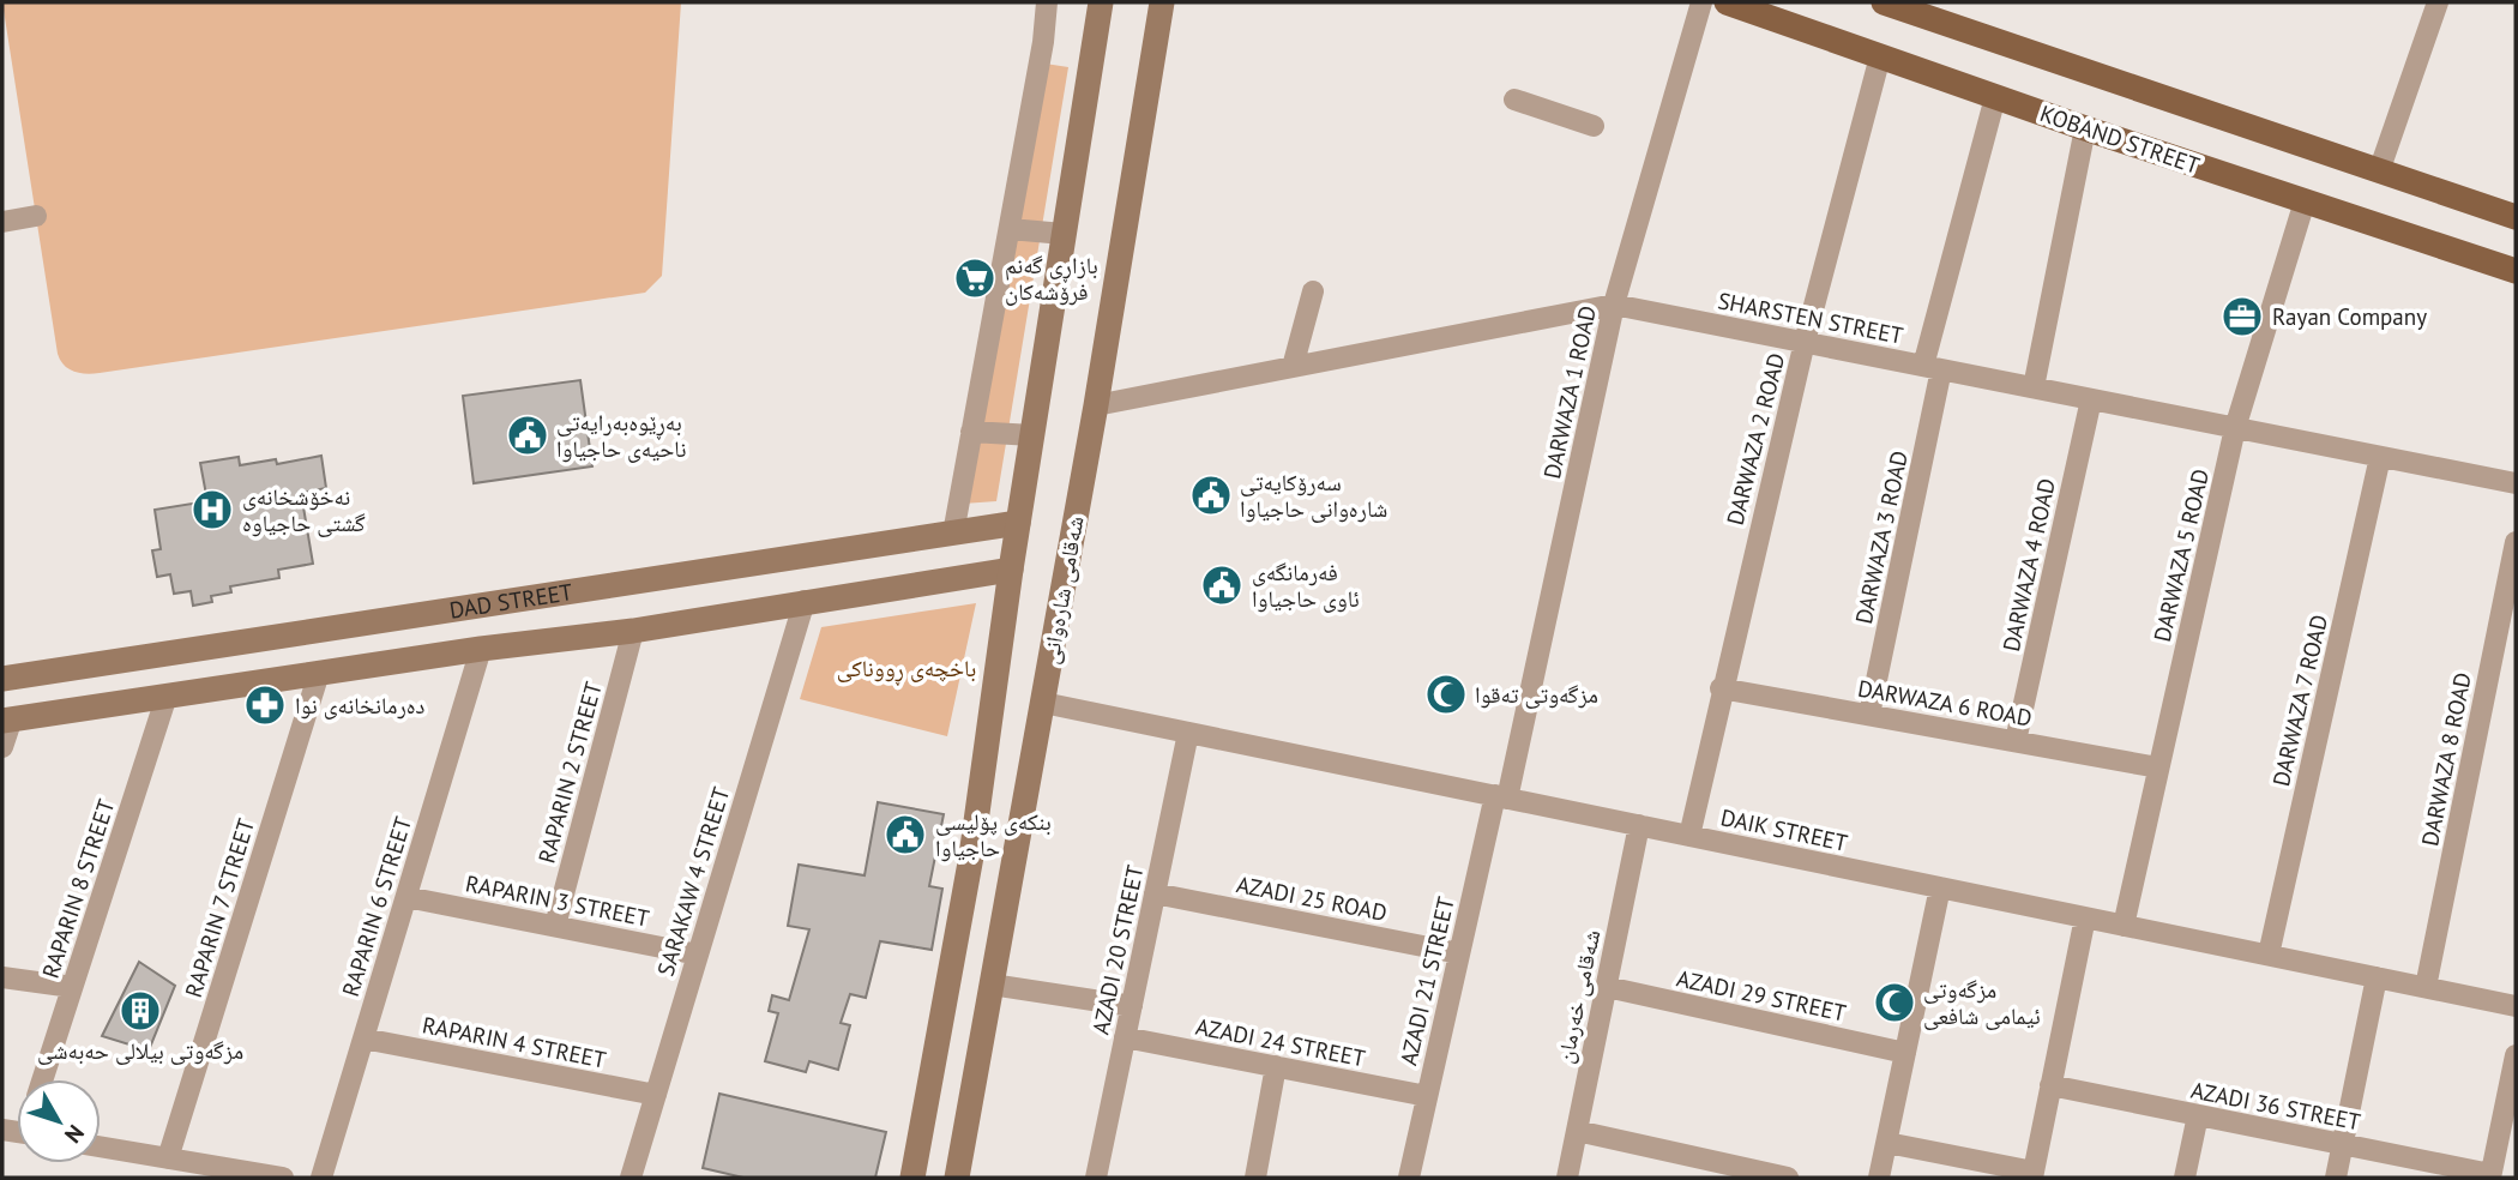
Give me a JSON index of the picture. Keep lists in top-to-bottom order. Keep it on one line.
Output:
{"streets":{"main road":["KOBAND STREET","شەقامی شارەوانی","DAD STREET"],"street":["SHARSTEN STREET","DARWAZA 1 ROAD","DARWAZA 2 ROAD","DARWAZA 3 ROAD","DARWAZA 5 ROAD","DARWAZA 4 ROAD","DARWAZA 7 ROAD","DARWAZA 6 ROAD","DARWAZA 8 ROAD","RAPARIN 2 STREET","DAIK STREET","SARAKAW 4 STREET","RAPARIN 8 STREET","AZADI 25 ROAD","RAPARIN 3 STREET","RAPARIN 6 STREET","RAPARIN 7 STREET","AZADI 20 STREET","AZADI 21 STREET","AZADI 29 STREET","شەقامی خەرمان","RAPARIN 4 STREET","AZADI 24 STREET","AZADI 36 STREET"]},"crossings":[["KOBAND STREET","DARWAZA 2 ROAD"],["KOBAND STREET","DARWAZA 3 ROAD"],["KOBAND STREET","DARWAZA 5 ROAD"],["SHARSTEN STREET","DARWAZA 1 ROAD"],["SHARSTEN STREET","DARWAZA 2 ROAD"],["SHARSTEN STREET","DARWAZA 3 ROAD"],["SHARSTEN STREET","DARWAZA 5 ROAD"],["SHARSTEN STREET","DARWAZA 4 ROAD"],["SHARSTEN STREET","شەقامی شارەوانی"],["SHARSTEN STREET","DARWAZA 7 ROAD"],["DARWAZA 1 ROAD","DAIK STREET"],["DARWAZA 1 ROAD","AZADI 21 STREET"],["DARWAZA 2 ROAD","DARWAZA 6 ROAD"],["DARWAZA 2 ROAD","DAIK STREET"],["DARWAZA 3 ROAD","DARWAZA 6 ROAD"],["DARWAZA 5 ROAD","DARWAZA 6 ROAD"],["DARWAZA 5 ROAD","DAIK STREET"],["DARWAZA 4 ROAD","DARWAZA 6 ROAD"],["شەقامی شارەوانی","DAIK STREET"],["DAD STREET","RAPARIN 2 STREET"],["DAD STREET","SARAKAW 4 STREET"],["DAD STREET","RAPARIN 8 STREET"],["DAD STREET","RAPARIN 6 STREET"],["DAD STREET","RAPARIN 7 STREET"],["DARWAZA 7 ROAD","DAIK STREET"],["DARWAZA 8 ROAD","DAIK STREET"],["RAPARIN 2 STREET","RAPARIN 3 STREET"],["DAIK STREET","AZADI 20 STREET"],["DAIK STREET","AZADI 21 STREET"],["DAIK STREET","شەقامی خەرمان"],["SARAKAW 4 STREET","RAPARIN 3 STREET"],["SARAKAW 4 STREET","RAPARIN 4 STREET"],["AZADI 25 ROAD","AZADI 20 STREET"],["AZADI 25 ROAD","AZADI 21 STREET"],["RAPARIN 3 STREET","RAPARIN 6 STREET"],["RAPARIN 6 STREET","RAPARIN 4 STREET"],["AZADI 20 STREET","AZADI 24 STREET"],["AZADI 21 STREET","AZADI 24 STREET"],["AZADI 29 STREET","شەقامی خەرمان"]],"parks":["باخچەی ڕووناکی"],"places":{"supermarket":["بازاڕی گەنم فرۆشەکان"],"office":["Rayan Company"],"public building":["بەڕێوەبەرایەتی ناحیەی حاجیاوا","سەرۆکایەتی شارەوانی حاجیاوا","فەرمانگەی ئاوی حاجیاوا","بنکەی پۆلیسی حاجیاوا"],"hospital":["نەخۆشخانەی گشتی حاجیاوە"],"mosque":["مزگەوتی تەقوا","مزگەوتی ئیمامی شافعی"],"pharmacy":["دەرمانخانەی نوا"],"building":["مزگەوتی بیلالی حەبەشی"]},"north":"bottom right"}
